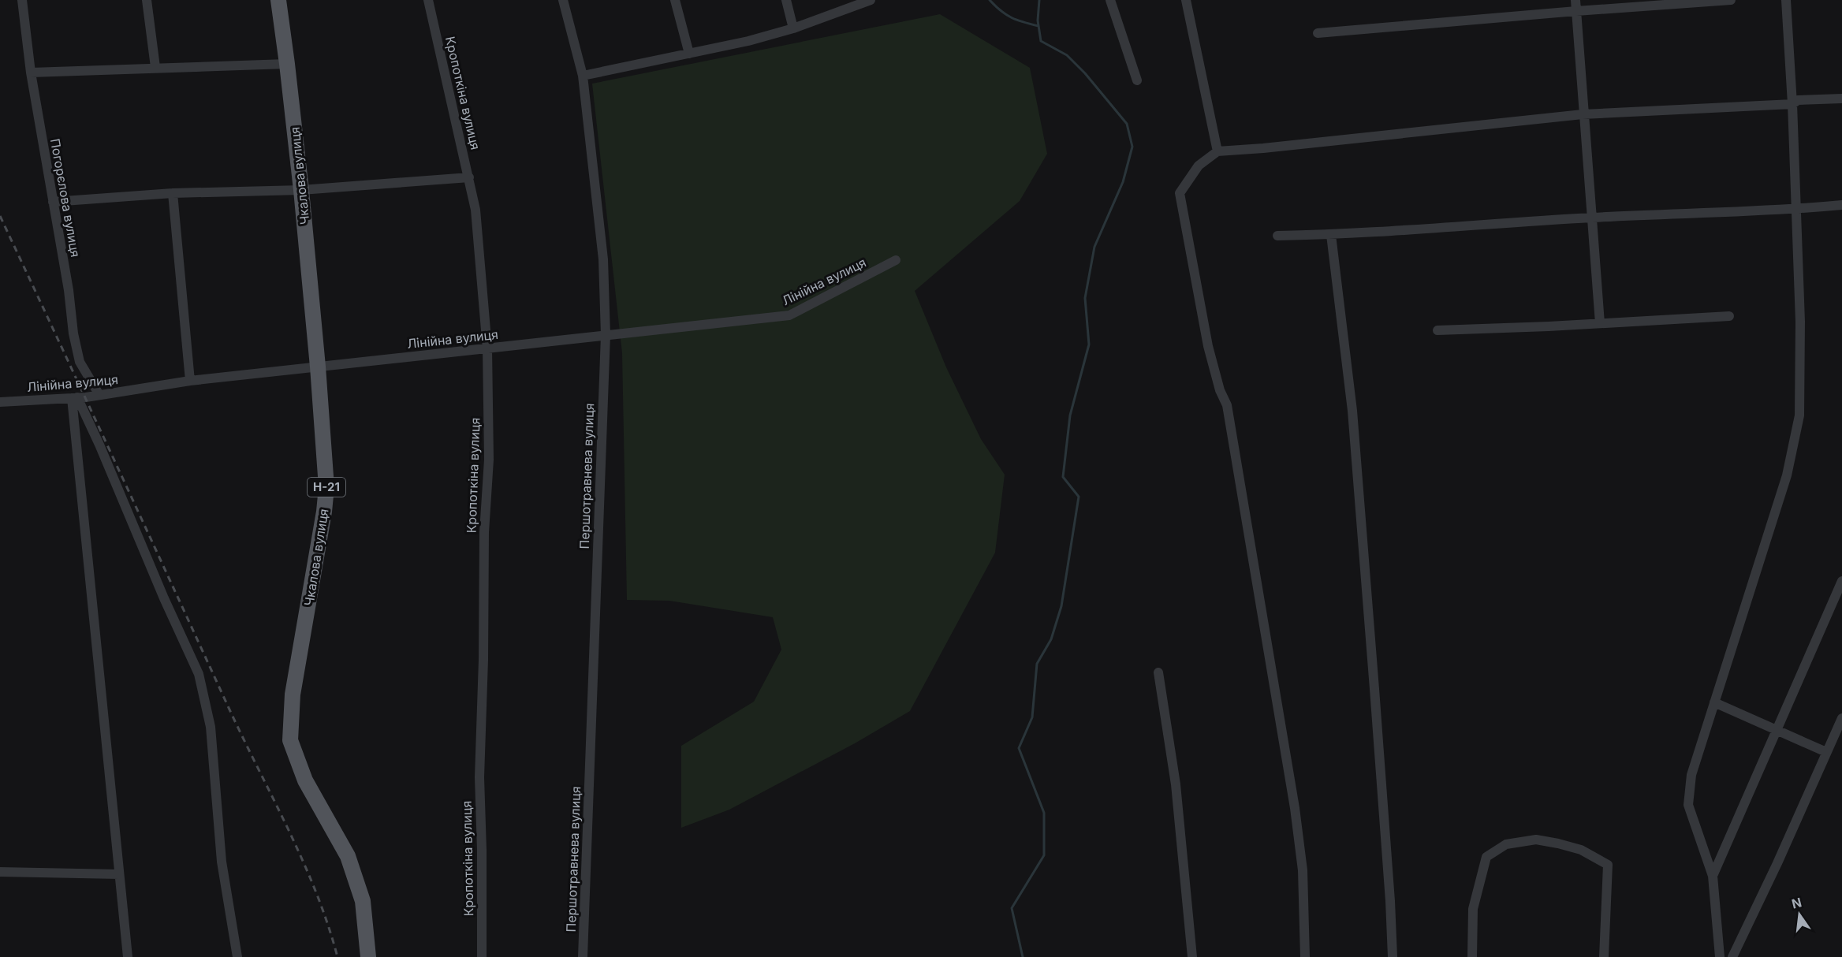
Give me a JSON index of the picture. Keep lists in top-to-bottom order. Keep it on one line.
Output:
{"streets":{"main road":["Чкалова вулиця","Н-21"],"street":["Кропоткіна вулиця","Погорєлова вулиця","Лінійна вулиця","Першотравнева вулиця"]},"crossings":[["Кропоткіна вулиця","Лінійна вулиця"],["Чкалова вулиця","Лінійна вулиця"],["Погорєлова вулиця","Лінійна вулиця"],["Лінійна вулиця","Першотравнева вулиця"]],"north":"top"}
